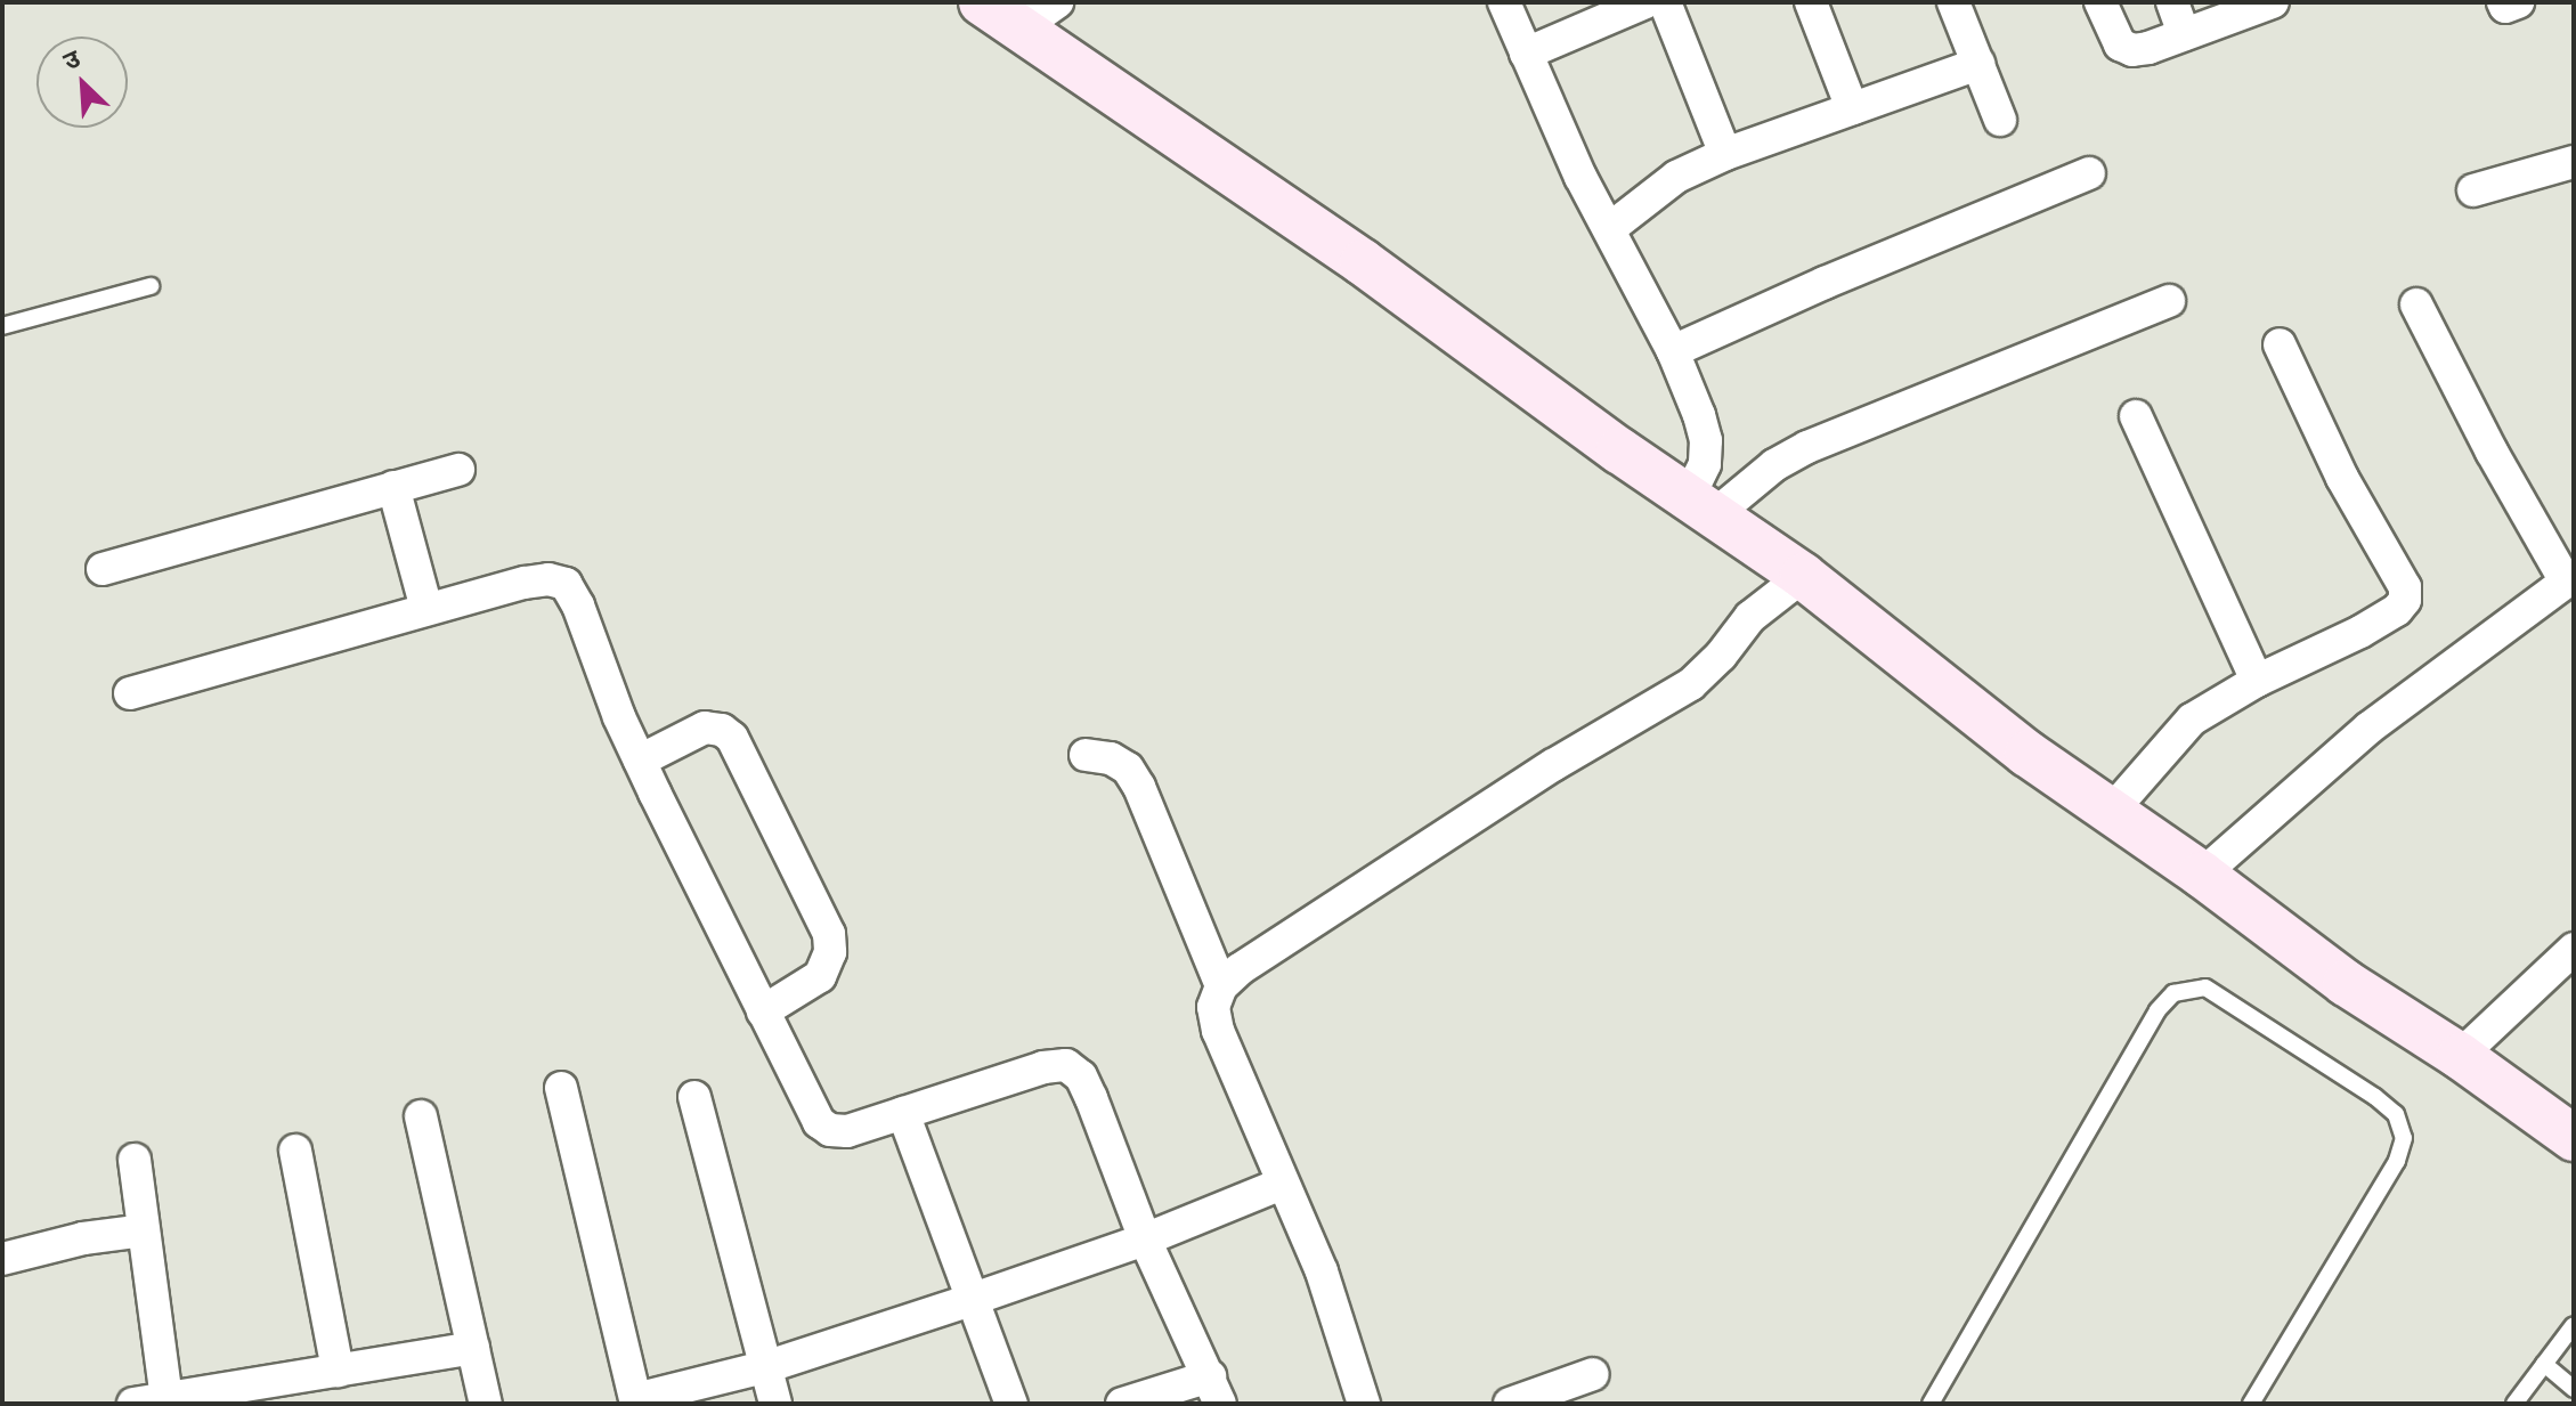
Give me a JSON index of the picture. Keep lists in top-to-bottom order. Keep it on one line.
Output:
{"north":"top left"}
